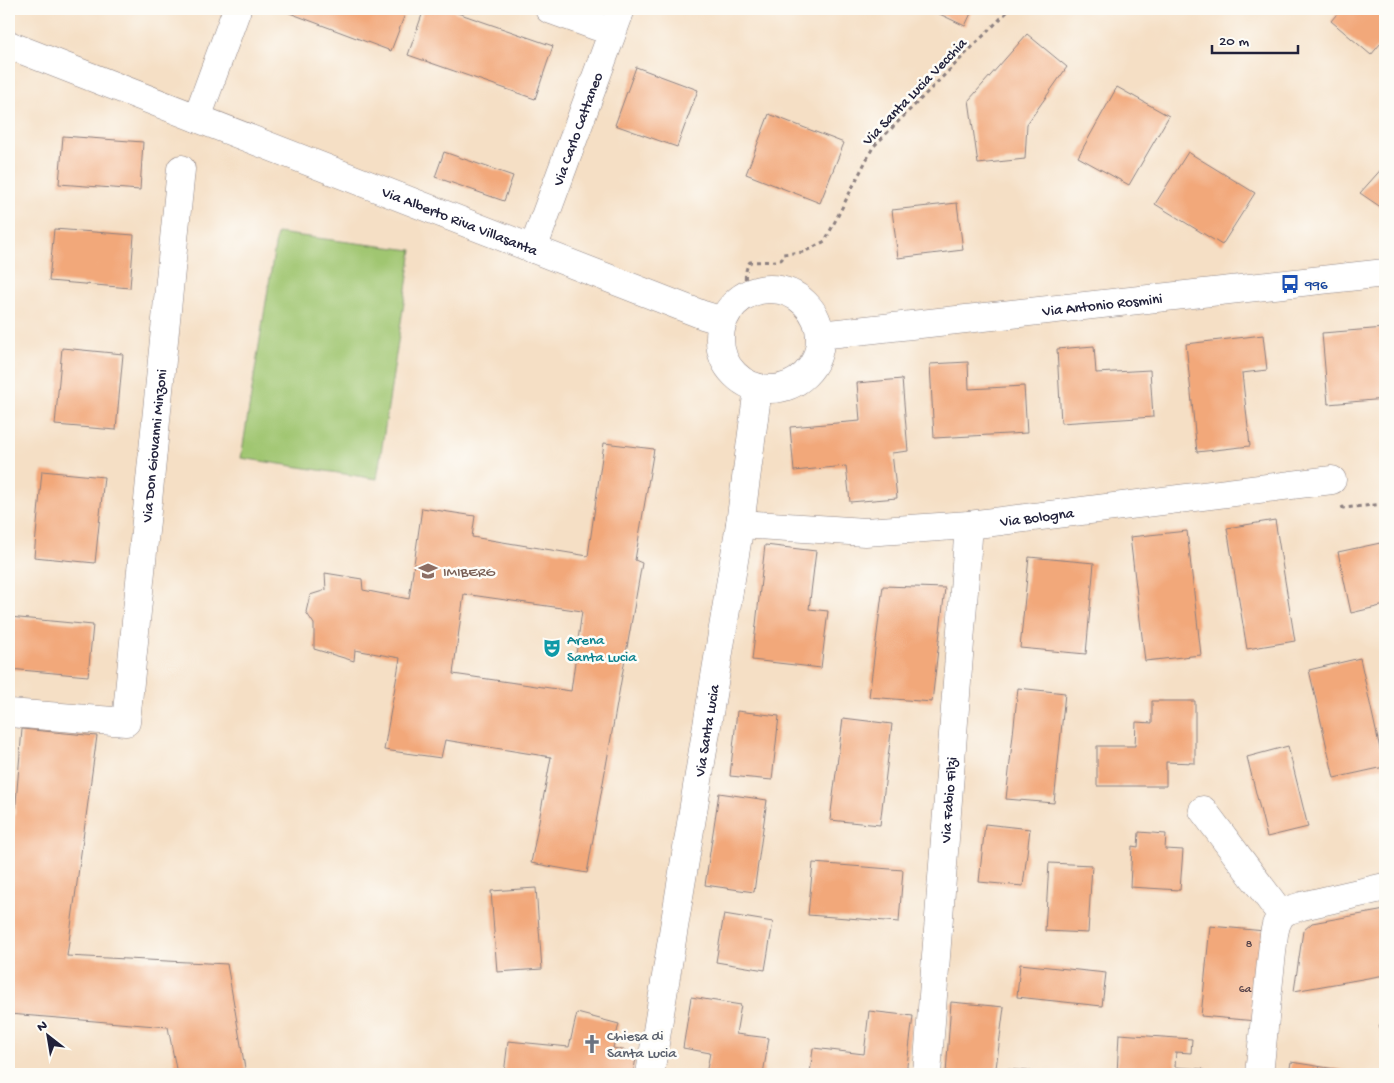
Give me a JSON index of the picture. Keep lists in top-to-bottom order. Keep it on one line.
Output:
{"streets":{"street":["Via Carlo Cattaneo","Via Alberto Riva Villasanta","Via Antonio Rosmini","Via Don Giovanni Minzoni","Via Bologna","Via Santa Lucia","Via Fabio Filzi"],"path":["Via Santa Lucia Vecchia"]},"crossings":[["Via Santa Lucia Vecchia","Via Alberto Riva Villasanta"],["Via Santa Lucia Vecchia","Via Antonio Rosmini"],["Via Santa Lucia Vecchia","Via Santa Lucia"],["Via Carlo Cattaneo","Via Alberto Riva Villasanta"],["Via Alberto Riva Villasanta","Via Antonio Rosmini"],["Via Alberto Riva Villasanta","Via Santa Lucia"],["Via Antonio Rosmini","Via Santa Lucia"],["Via Bologna","Via Santa Lucia"],["Via Bologna","Via Fabio Filzi"]],"places":{"bus stop":["996"],"school or university":["IMIBERG"],"theatre":["Arena Santa Lucia"],"church":["Chiesa di Santa Lucia"]},"house_numbers":["8","6a"],"scale_bar":"20 m","north":"top left"}
